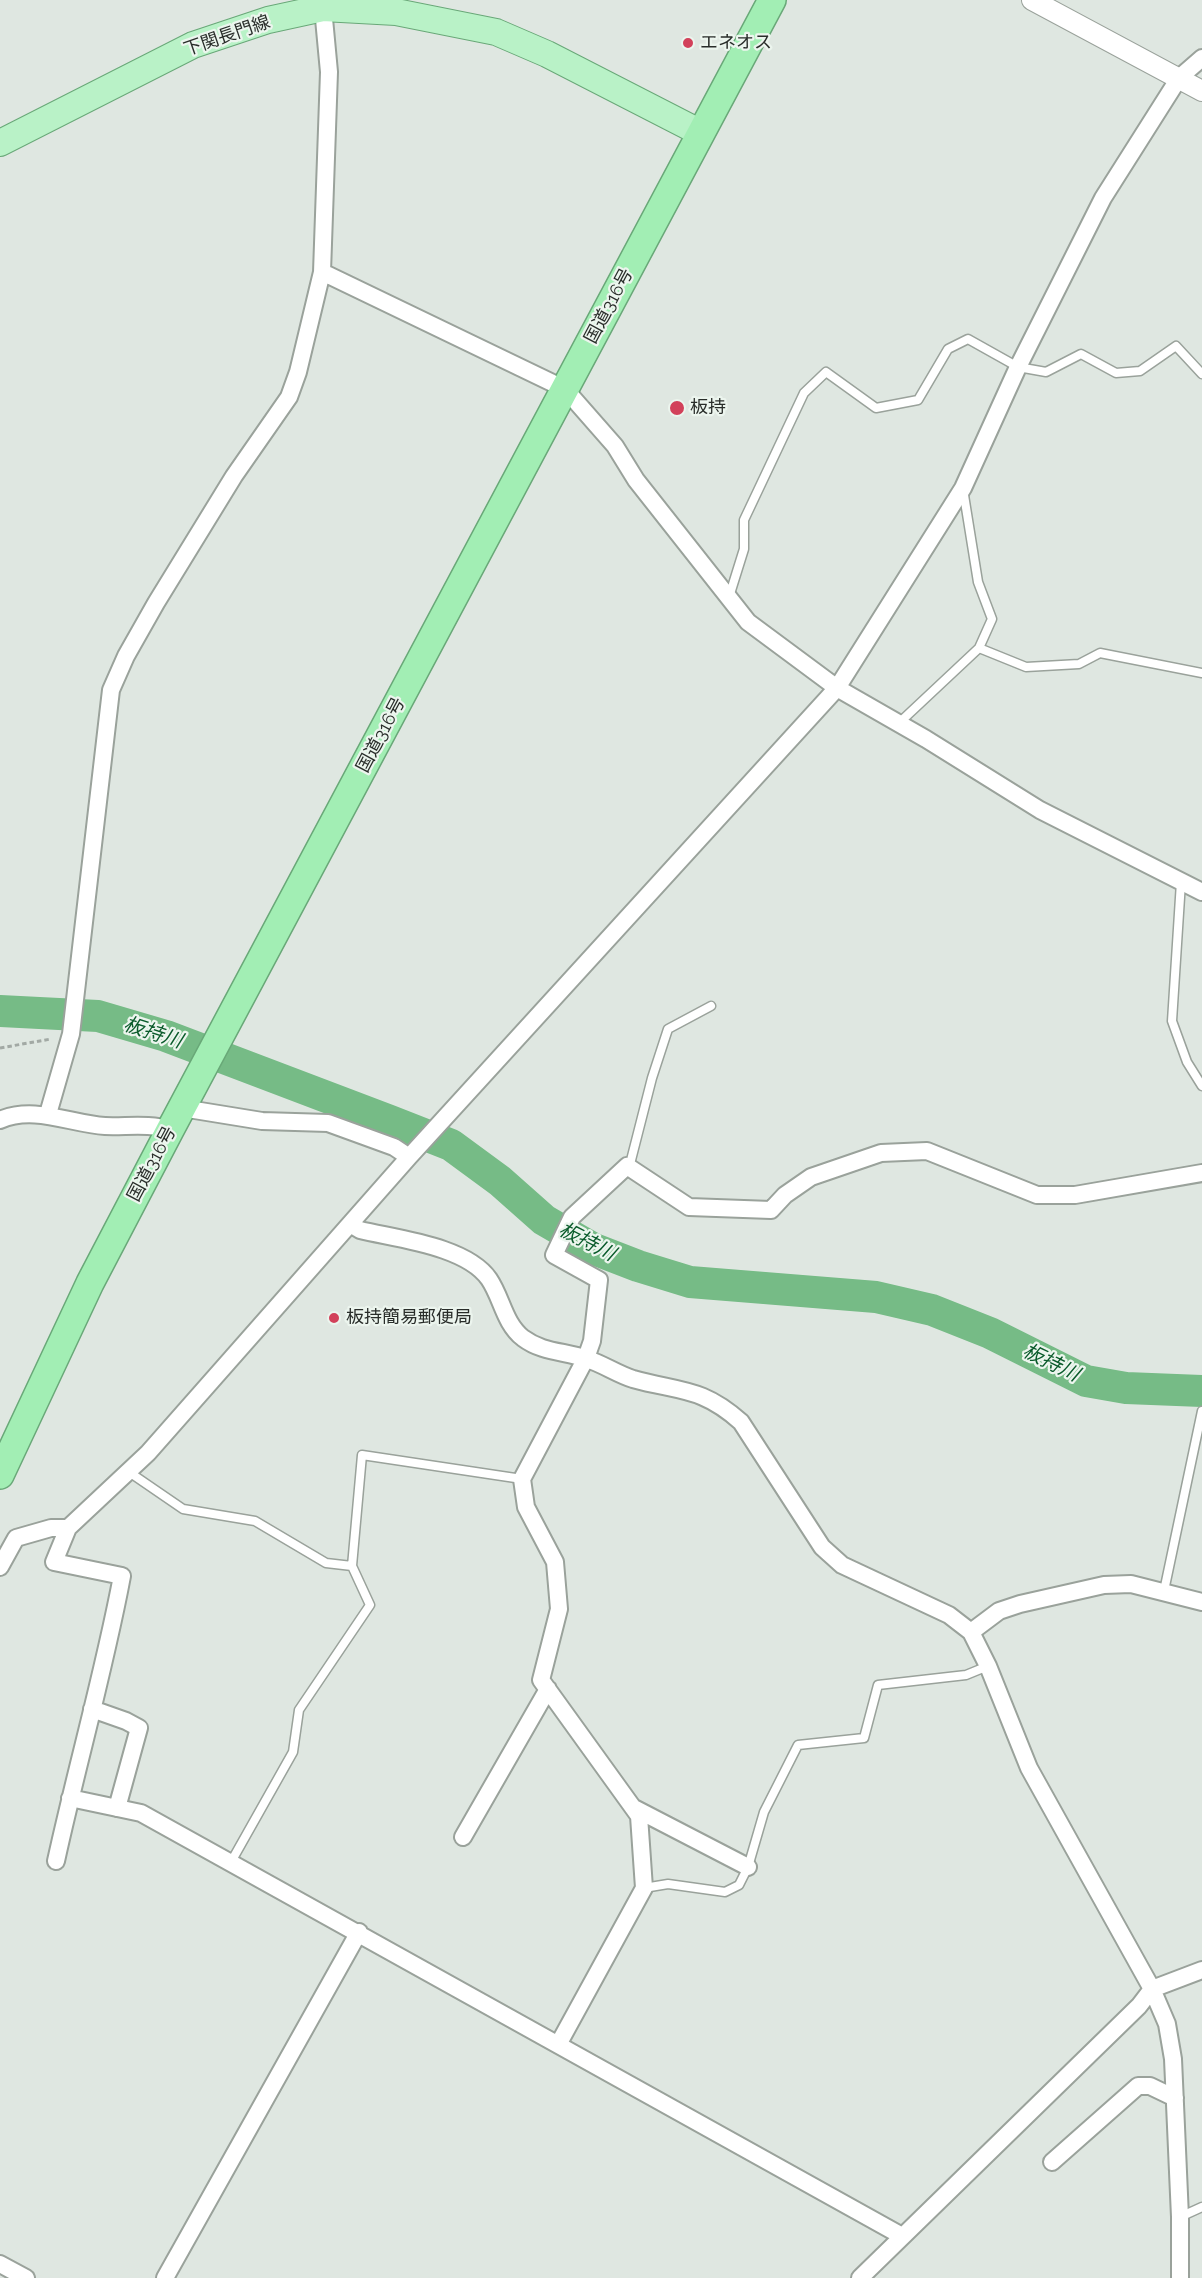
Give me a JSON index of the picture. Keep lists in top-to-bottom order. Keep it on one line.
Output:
{"streets":{"highway":["国道316号"],"main road":["下関長門線"]},"crossings":[["下関長門線","国道316号"]],"water":["板持川"],"places":["エネオス","板持","板持簡易郵便局"]}
